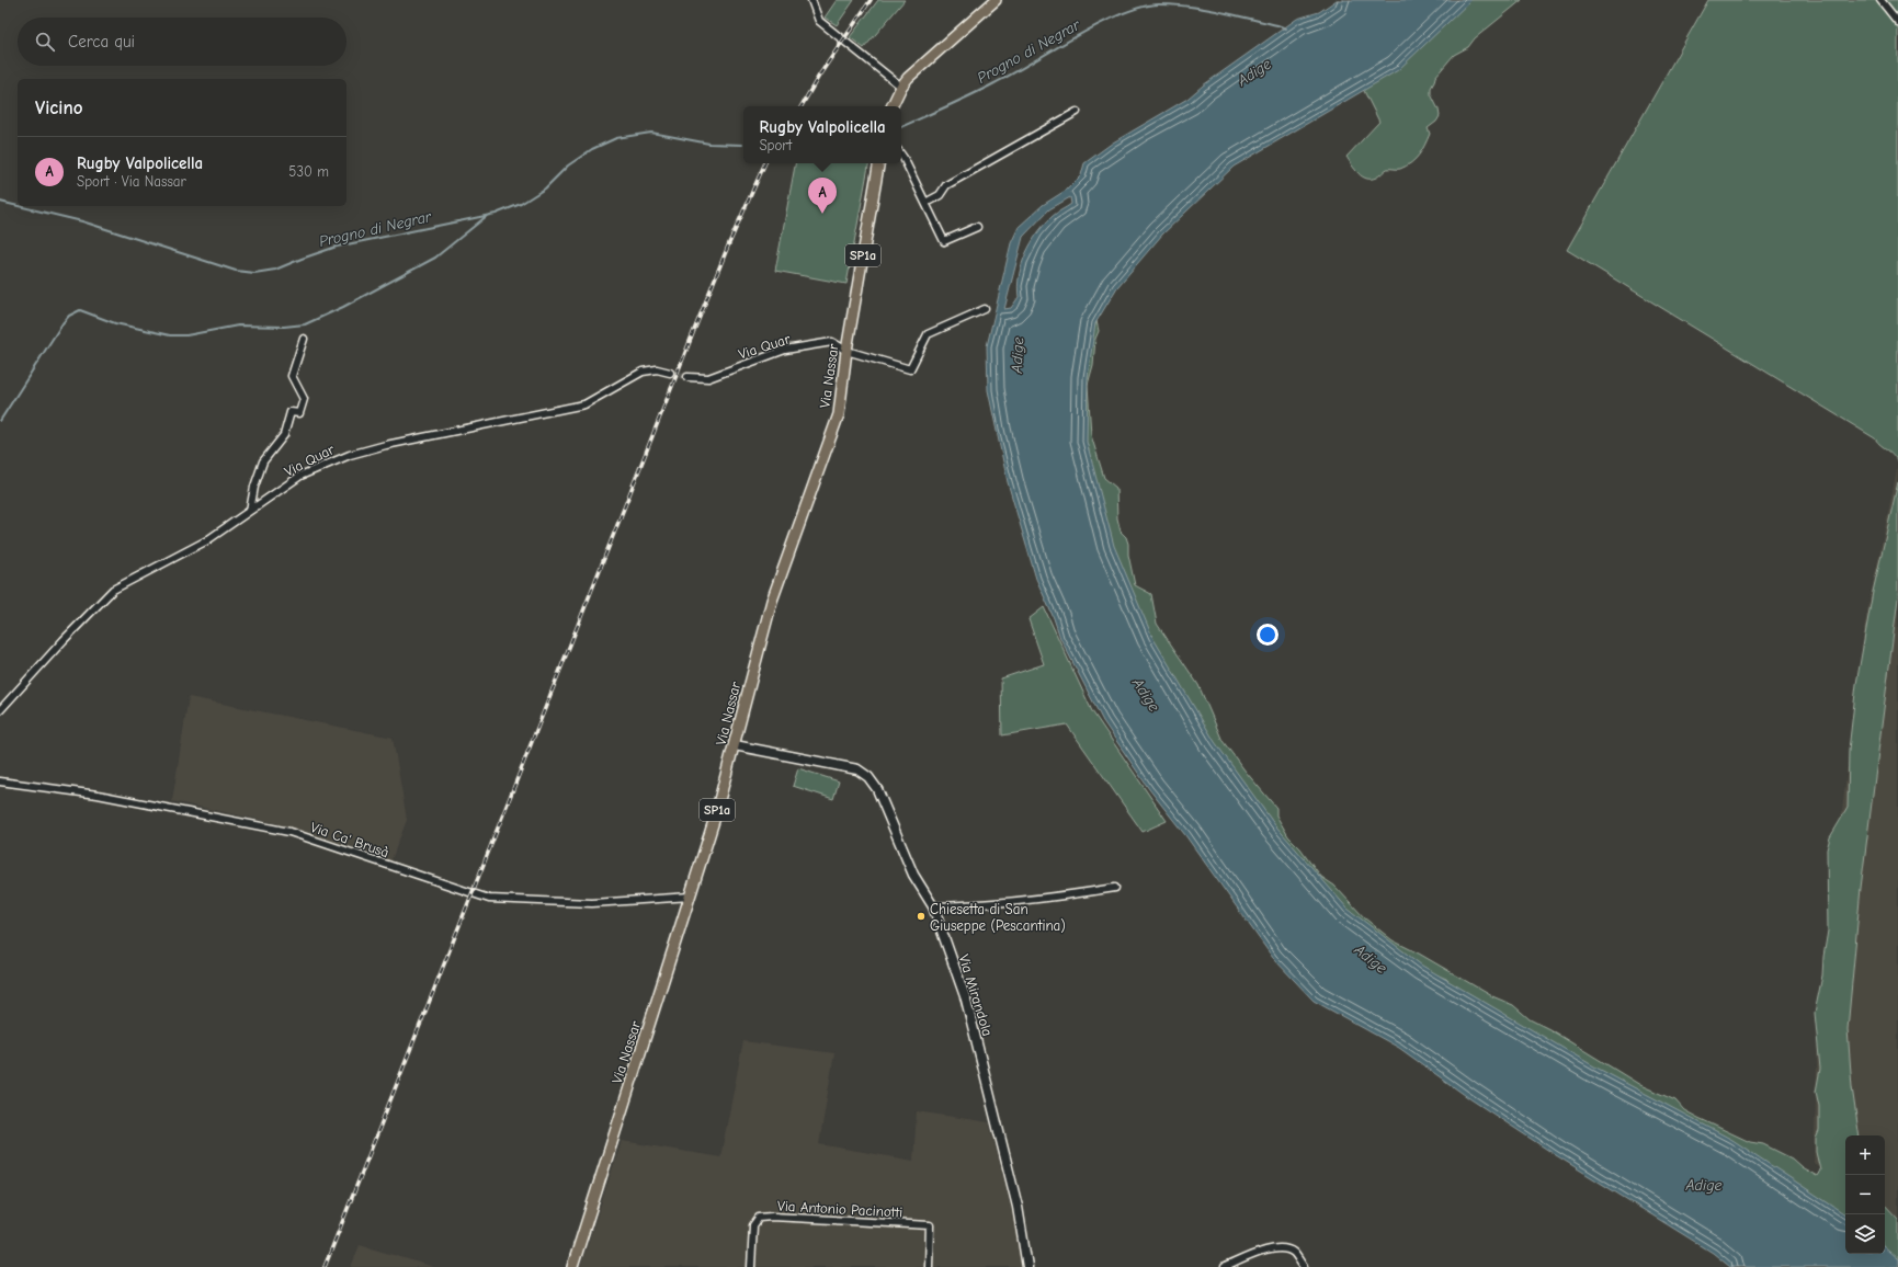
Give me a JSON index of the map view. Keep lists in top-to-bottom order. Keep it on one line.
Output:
{"streets":{"main road":["SP1a","Via Nassar"],"street":["Via Quar","Via Ca' Brusà","Via Mirandola","Via Antonio Pacinotti"]},"crossings":[["Via Quar","Via Nassar"],["Via Nassar","Via Ca' Brusà"],["Via Nassar","Via Mirandola"]],"water":["Progno di Negrar","Adige"],"places":["Chiesetta di San Giuseppe (Pescantina)"],"page":{"search":"Cerca qui","heading":"Vicino","popup":["Rugby Valpolicella","Sport"],"list":[{"mark":"A","name":"Rugby Valpolicella","note":"Sport · Via Nassar","value":"530 m"}],"pins":"A","map_buttons":["+","−"]}}
